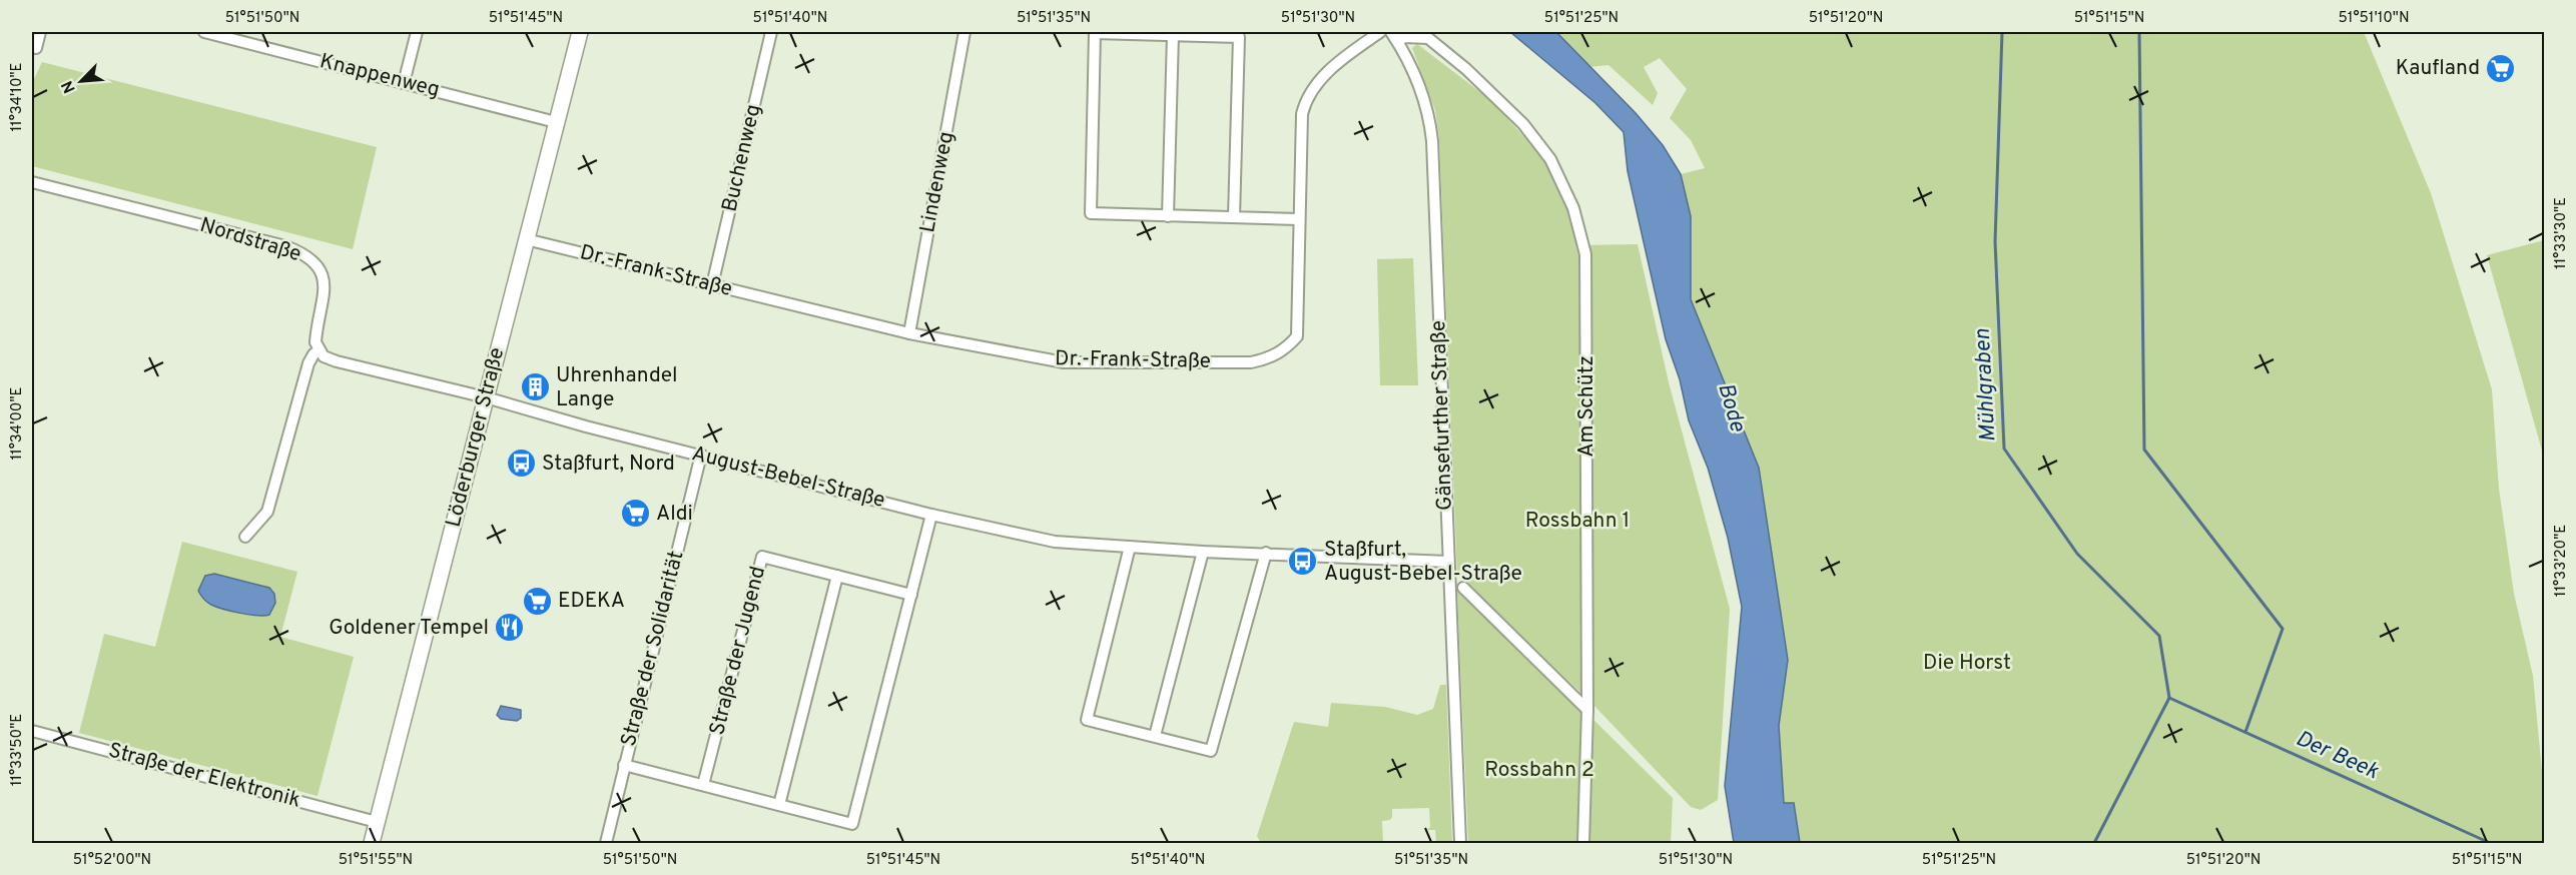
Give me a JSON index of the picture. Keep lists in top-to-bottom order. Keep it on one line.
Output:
{"streets":{"street":["Knappenweg","Buchenweg","Lindenweg","Nordstraße","Dr.-Frank-Straße","Am Schütz","Gänsefurther Straße","Löderburger Straße","August-Bebel-Straße","Straße der Solidarität","Straße der Jugend","Straße der Elektronik"]},"crossings":[["Knappenweg","Löderburger Straße"],["Buchenweg","Dr.-Frank-Straße"],["Lindenweg","Dr.-Frank-Straße"],["Dr.-Frank-Straße","Löderburger Straße"],["Am Schütz","Gänsefurther Straße"],["Gänsefurther Straße","August-Bebel-Straße"],["Löderburger Straße","August-Bebel-Straße"],["Löderburger Straße","Straße der Elektronik"],["August-Bebel-Straße","Straße der Solidarität"]],"water":["Mühlgraben","Bode","Der Beek"],"parks":["Rossbahn 1","Die Horst","Rossbahn 2"],"places":{"supermarket":["Kaufland","Aldi","EDEKA"],"building":["Uhrenhandel Lange"],"bus stop":["Staßfurt, Nord","Staßfurt, August-Bebel-Straße"],"restaurant":["Goldener Tempel"]},"north":"bottom left","coordinates":["51°51'50\"N","51°51'45\"N","51°51'40\"N","51°51'35\"N","51°51'30\"N","51°51'25\"N","51°51'20\"N","51°51'15\"N","51°51'10\"N","11°34'10\"E","11°33'30\"E","11°34'00\"E","11°33'20\"E","11°33'50\"E","51°52'00\"N","51°51'55\"N"]}
